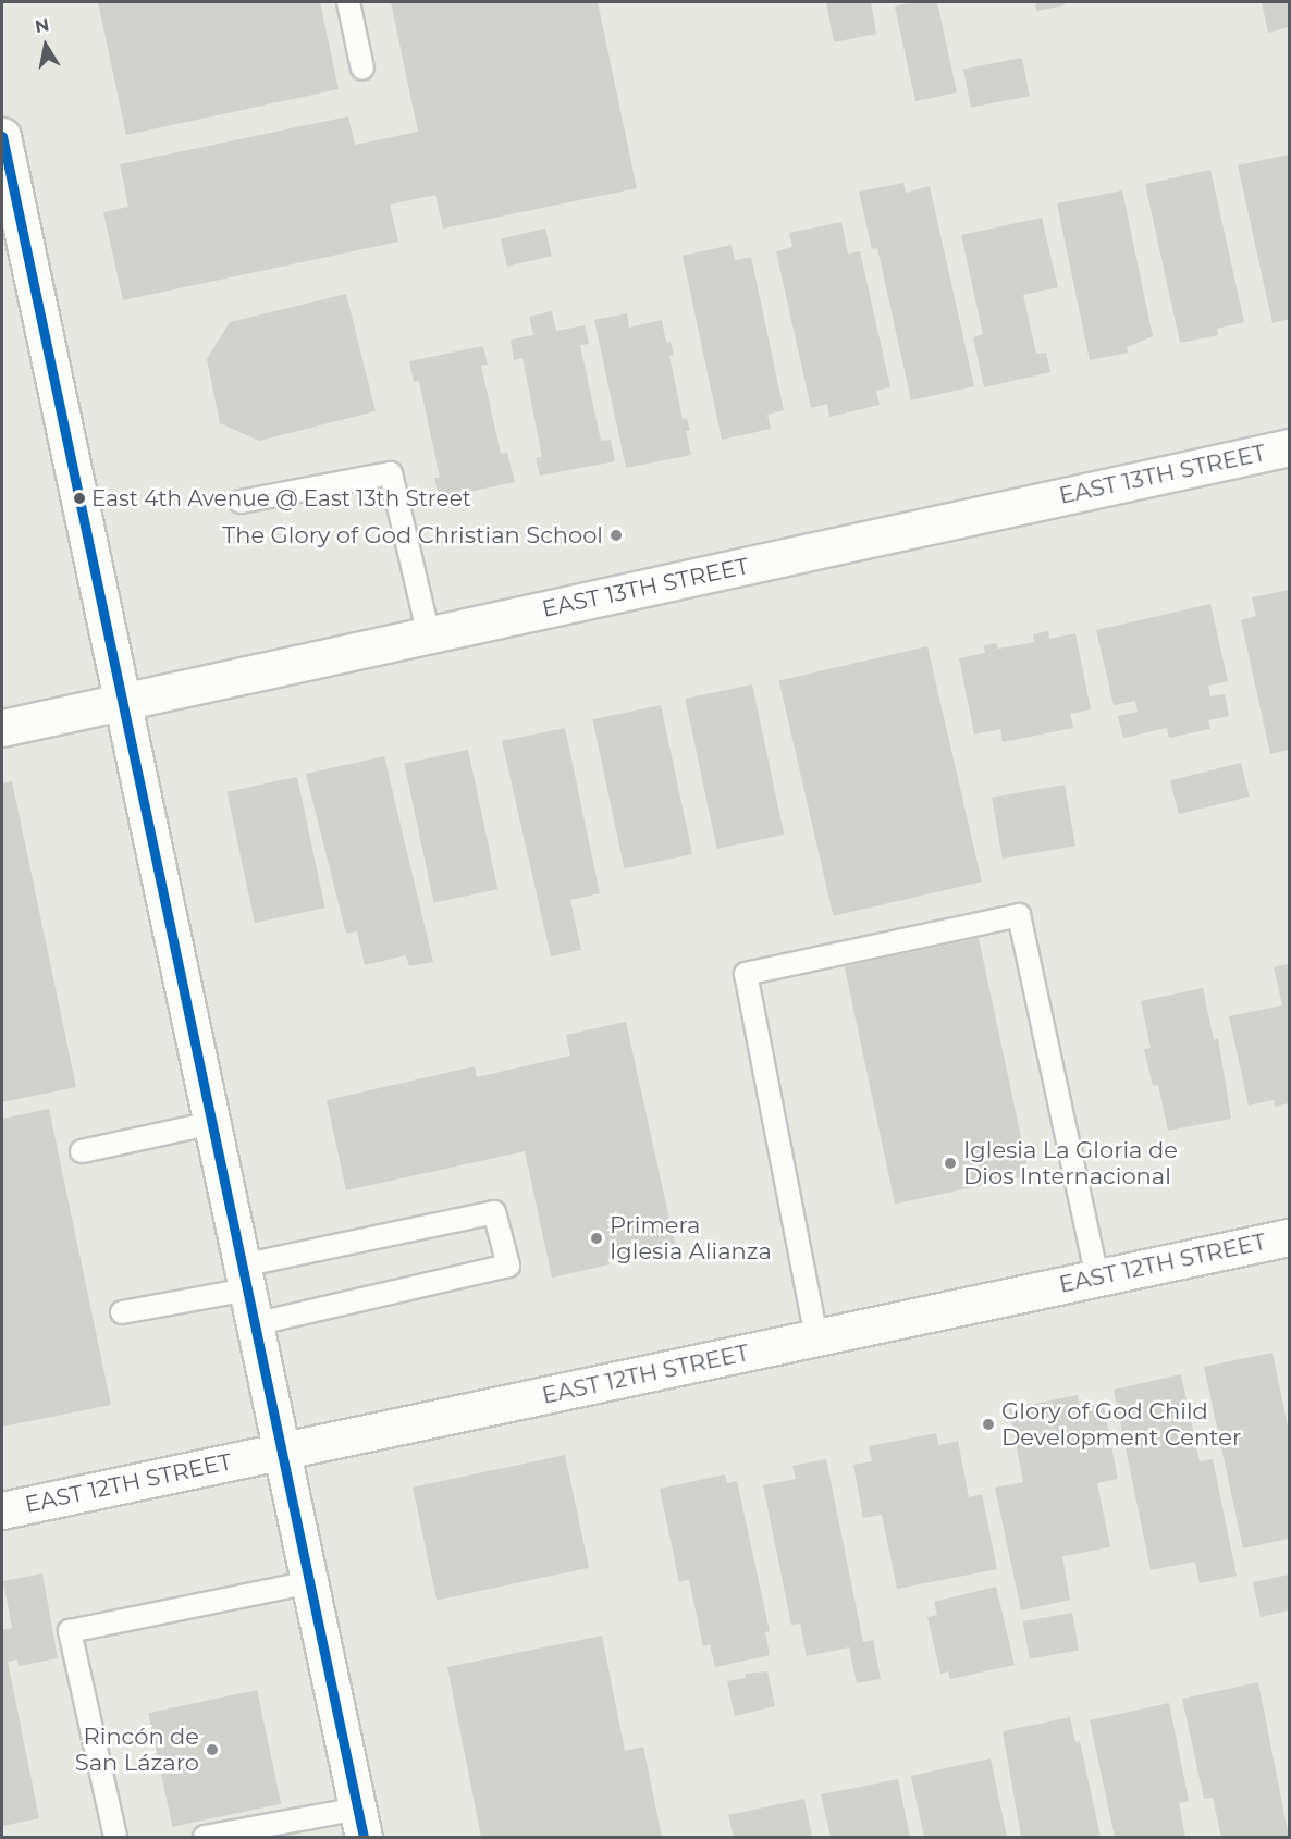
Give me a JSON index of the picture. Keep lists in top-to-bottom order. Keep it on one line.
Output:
{"streets":{"street":["EAST 13TH STREET","EAST 12TH STREET"]},"places":["East 4th Avenue @ East 13th Street","The Glory of God Christian School","Iglesia La Gloria de Dios Internacional","Primera Iglesia Alianza","Glory of God Child Development Center","Rincón de San Lázaro"],"north":"top"}
